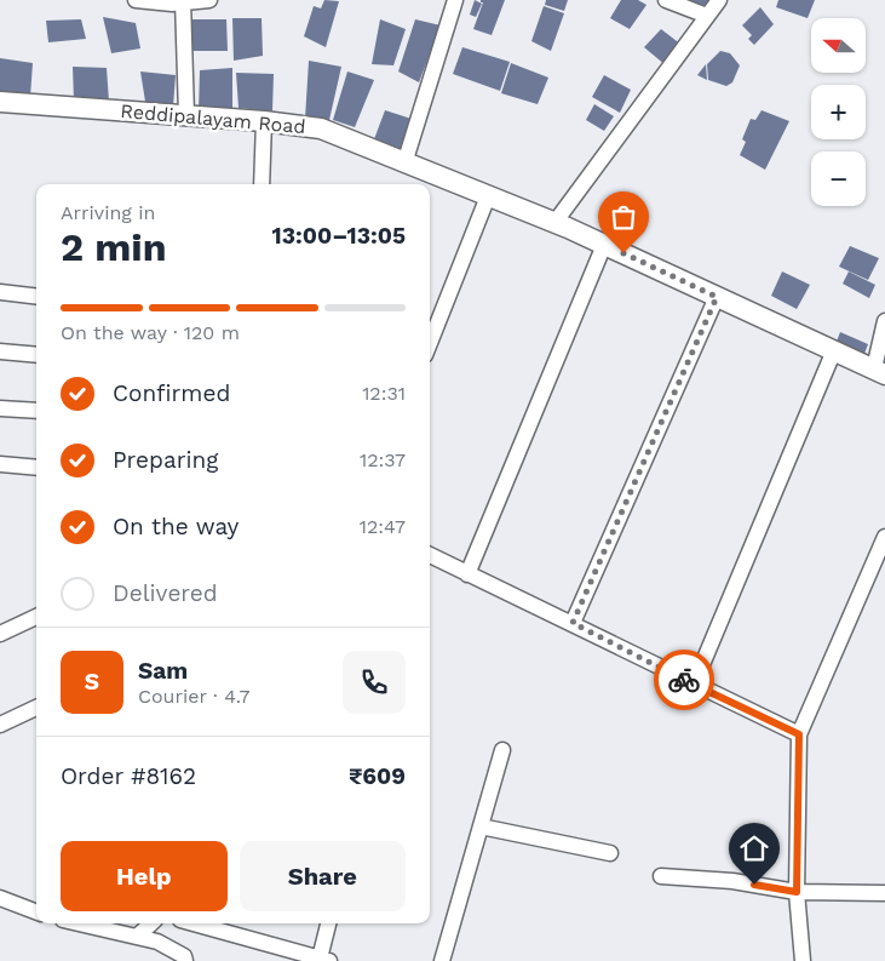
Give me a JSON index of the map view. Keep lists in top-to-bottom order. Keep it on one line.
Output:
{"streets":{"street":["Reddipalayam Road"]},"north":"left","page":{"map_buttons":["+","−"],"heading":["2 min","Arriving in","13:00–13:05"],"panel":["Sam","Courier · 4.7","Order #8162","₹609"],"bar":"On the way · 120 m","list":[["Confirmed","12:31"],["Preparing","12:37"],["On the way","12:47"],"Delivered"],"round":"S","buttons":["Help","Share"]}}
